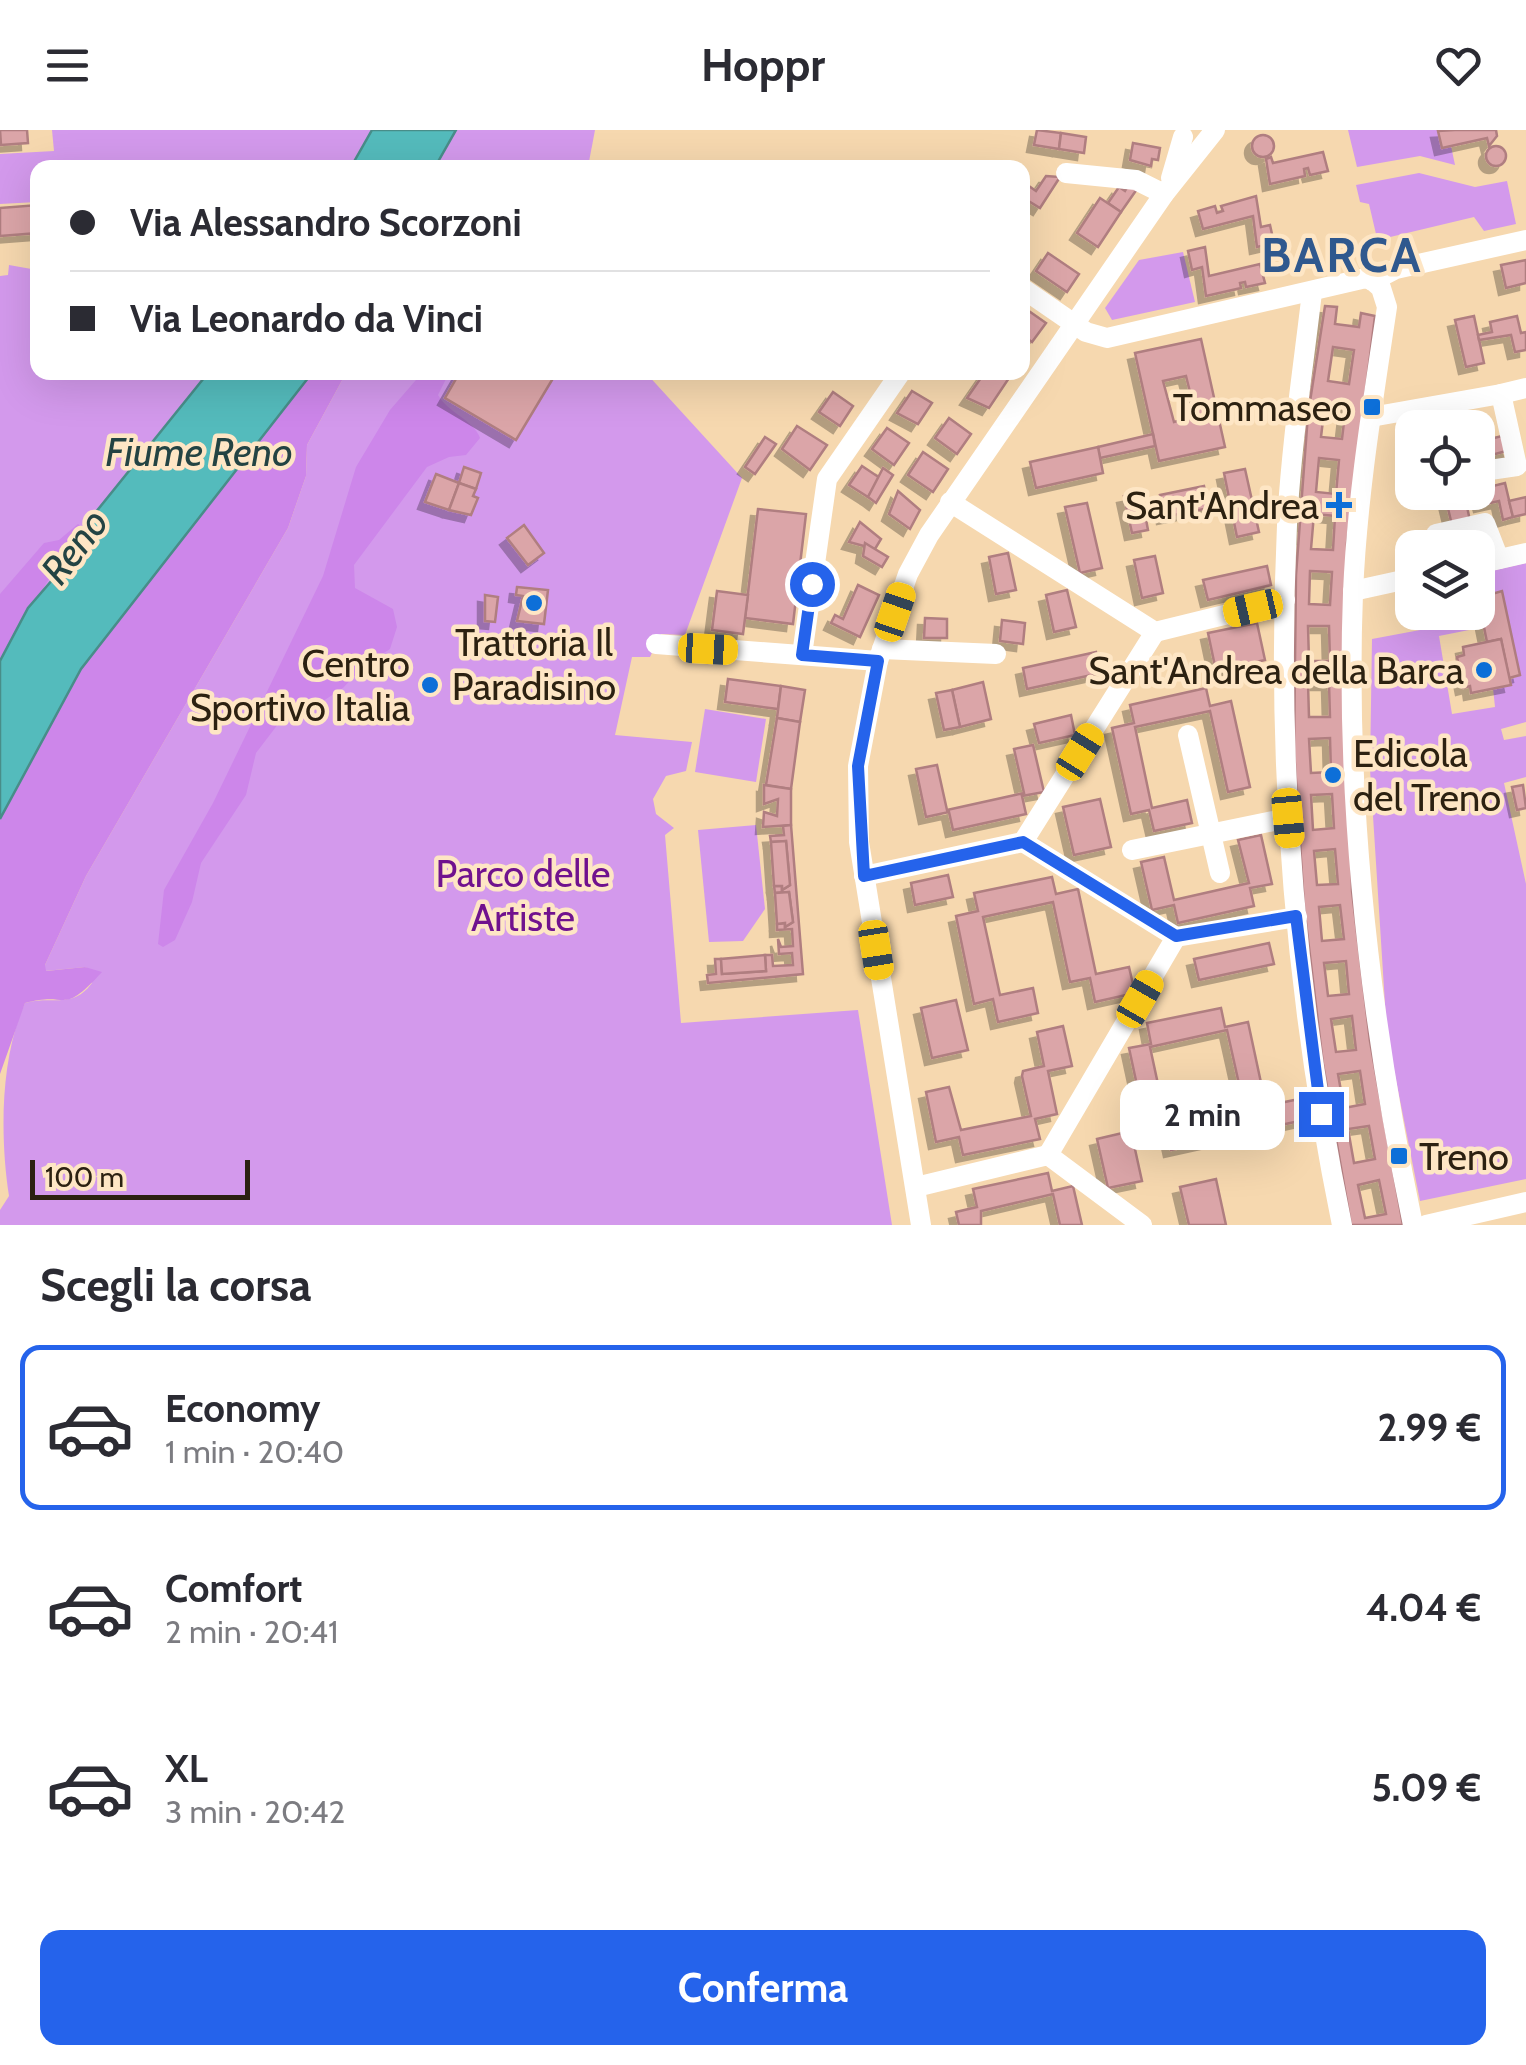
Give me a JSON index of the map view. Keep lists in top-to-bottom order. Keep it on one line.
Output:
{"districts":["BARCA"],"water":["Fiume Reno","Reno"],"parks":["Parco delle Artiste"],"places":{"transit":["Tommaseo","Treno"],"health":["Sant'Andrea"],"other":["Trattoria Il Paradisino","Sant'Andrea della Barca","Centro Sportivo Italia","Edicola del Treno"]},"scale_bar":"100 m","page":{"header":"Hoppr","banner":["Via Alessandro Scorzoni","Via Leonardo da Vinci"],"bubble":"2 min","scale":"100 m","heading":"Scegli la corsa","list":[{"name":"Economy","note":"1 min · 20:40","value":"2.99 €"},{"name":"Comfort","note":"2 min · 20:41","value":"4.04 €"},{"name":"XL","note":"3 min · 20:42","value":"5.09 €"}],"buttons":"Conferma"}}
